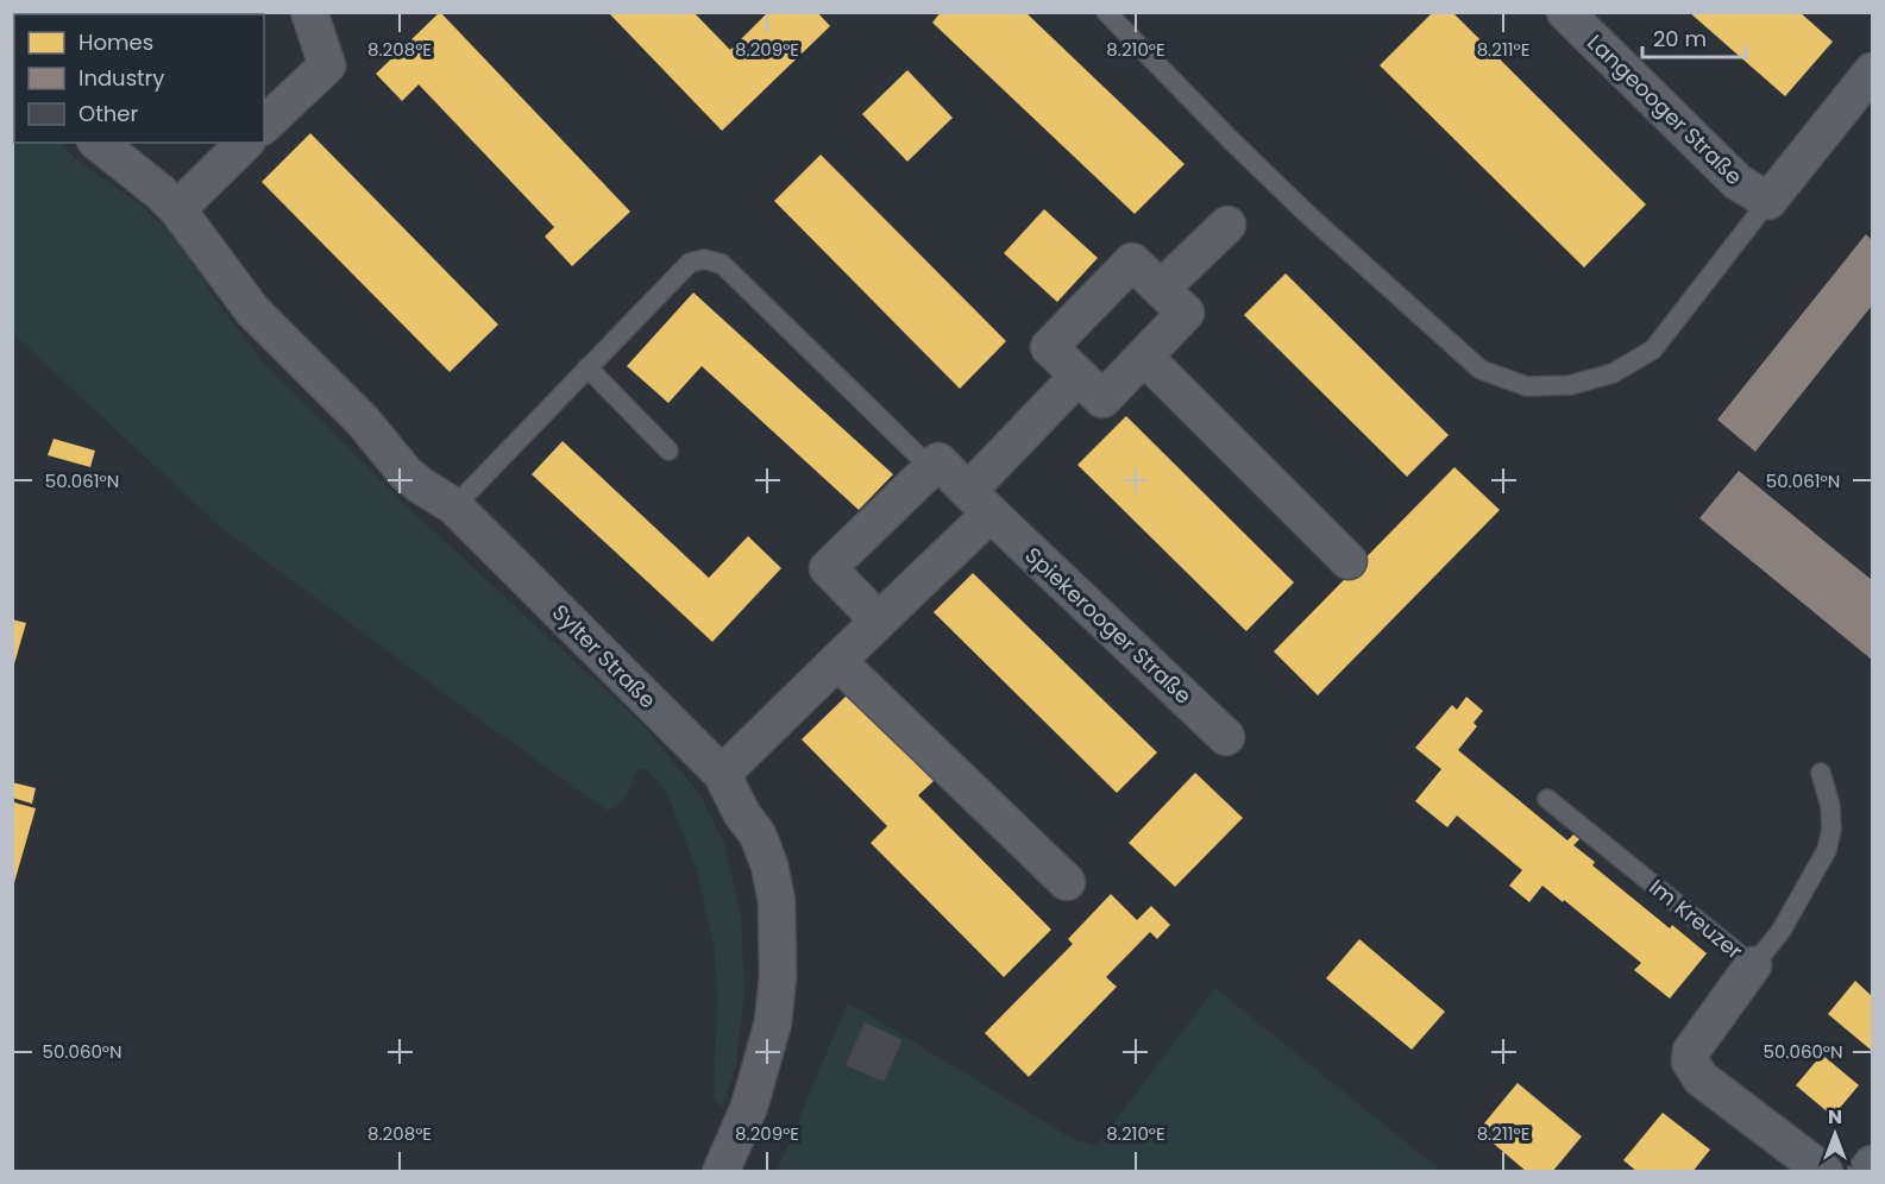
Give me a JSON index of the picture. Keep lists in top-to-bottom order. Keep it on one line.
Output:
{"streets":{"street":["Langeooger Straße","Spiekerooger Straße","Sylter Straße","Im Kreuzer"]},"legend":["Homes","Industry","Other"],"scale_bar":"20 m","north":"top","coordinates":["8.208°E","8.209°E","8.210°E","8.211°E","50.061°N","50.060°N"]}
